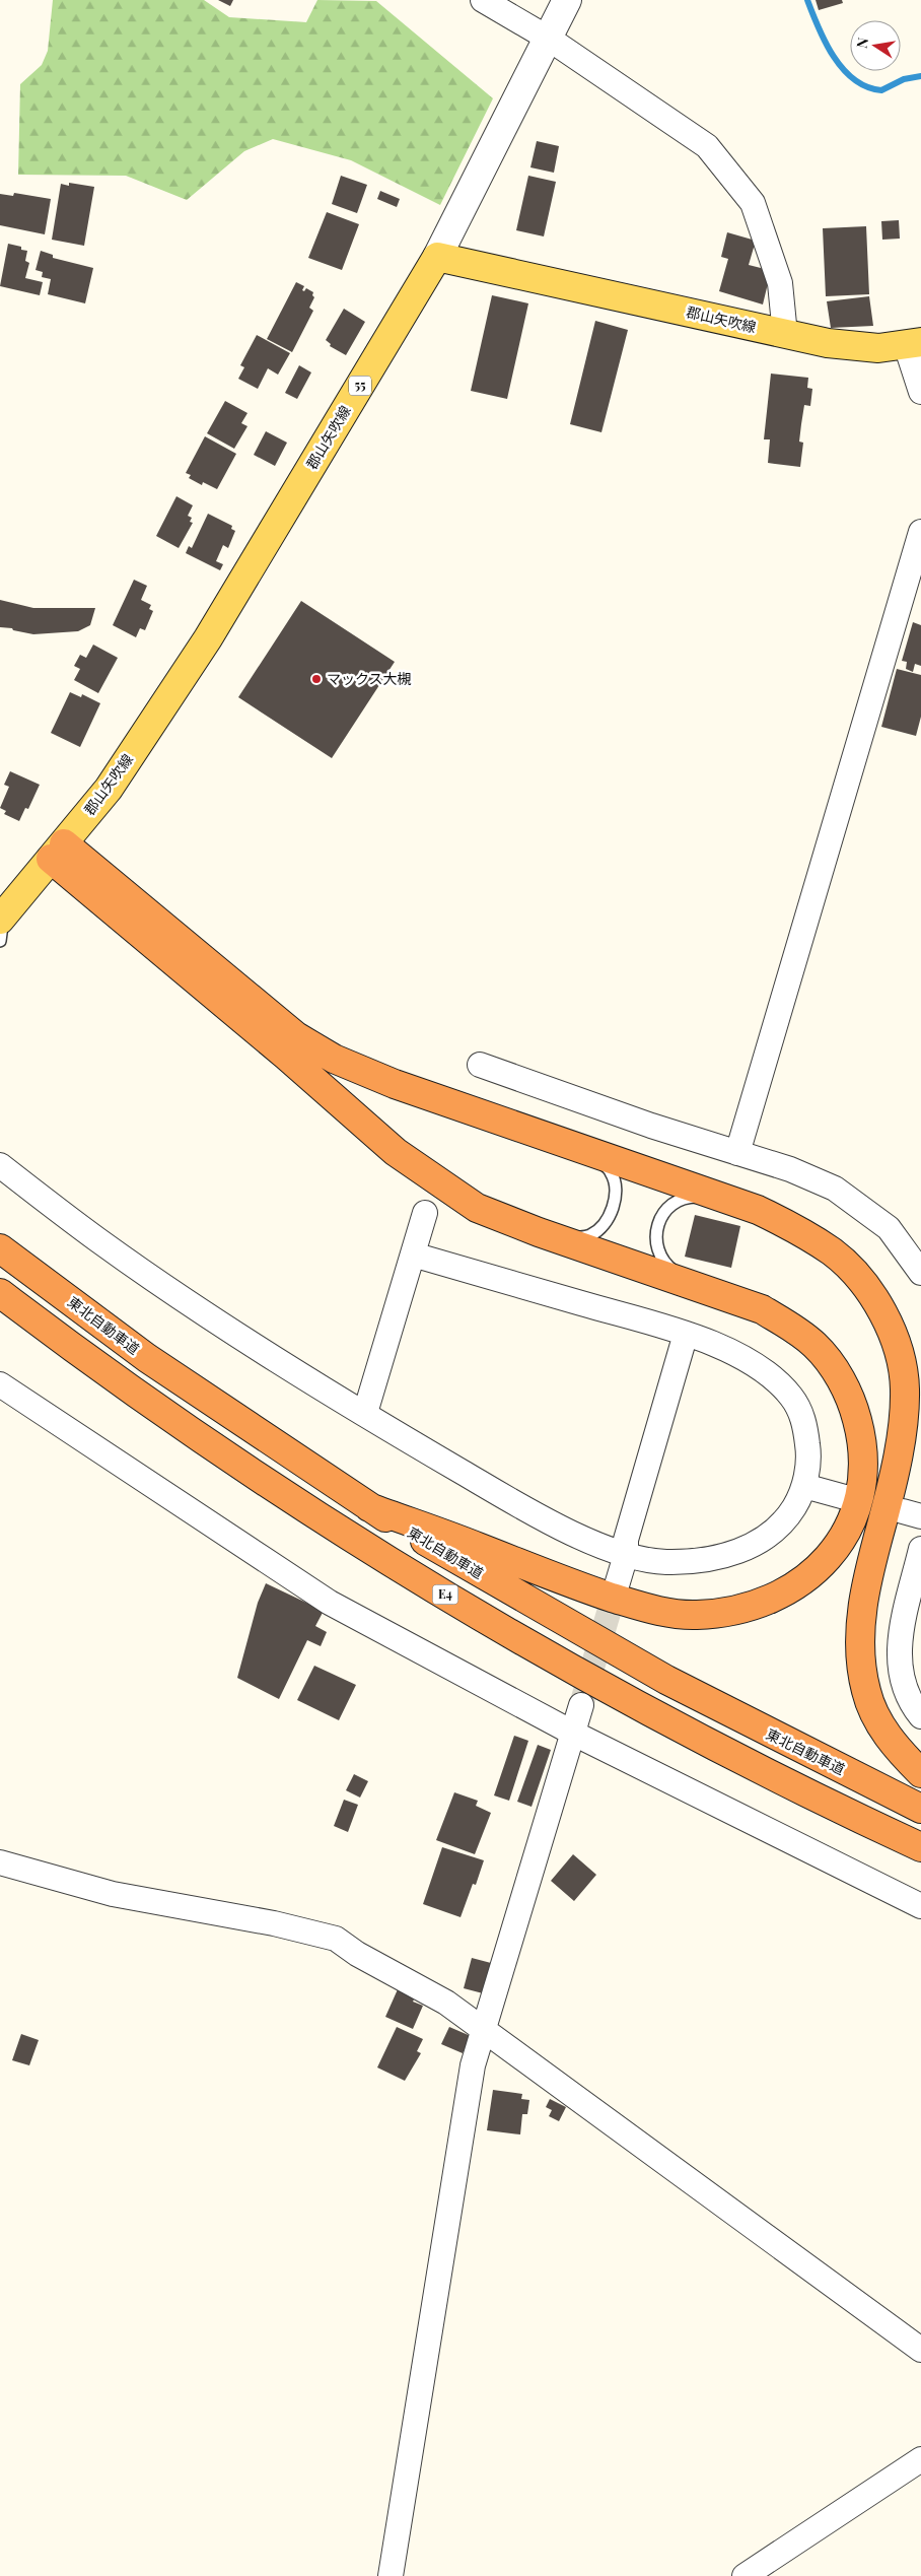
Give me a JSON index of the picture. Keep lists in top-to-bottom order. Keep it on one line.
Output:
{"streets":{"highway":["東北自動車道","E4"],"main road":["郡山矢吹線","55"]},"places":["マックス大槻"],"north":"left"}
